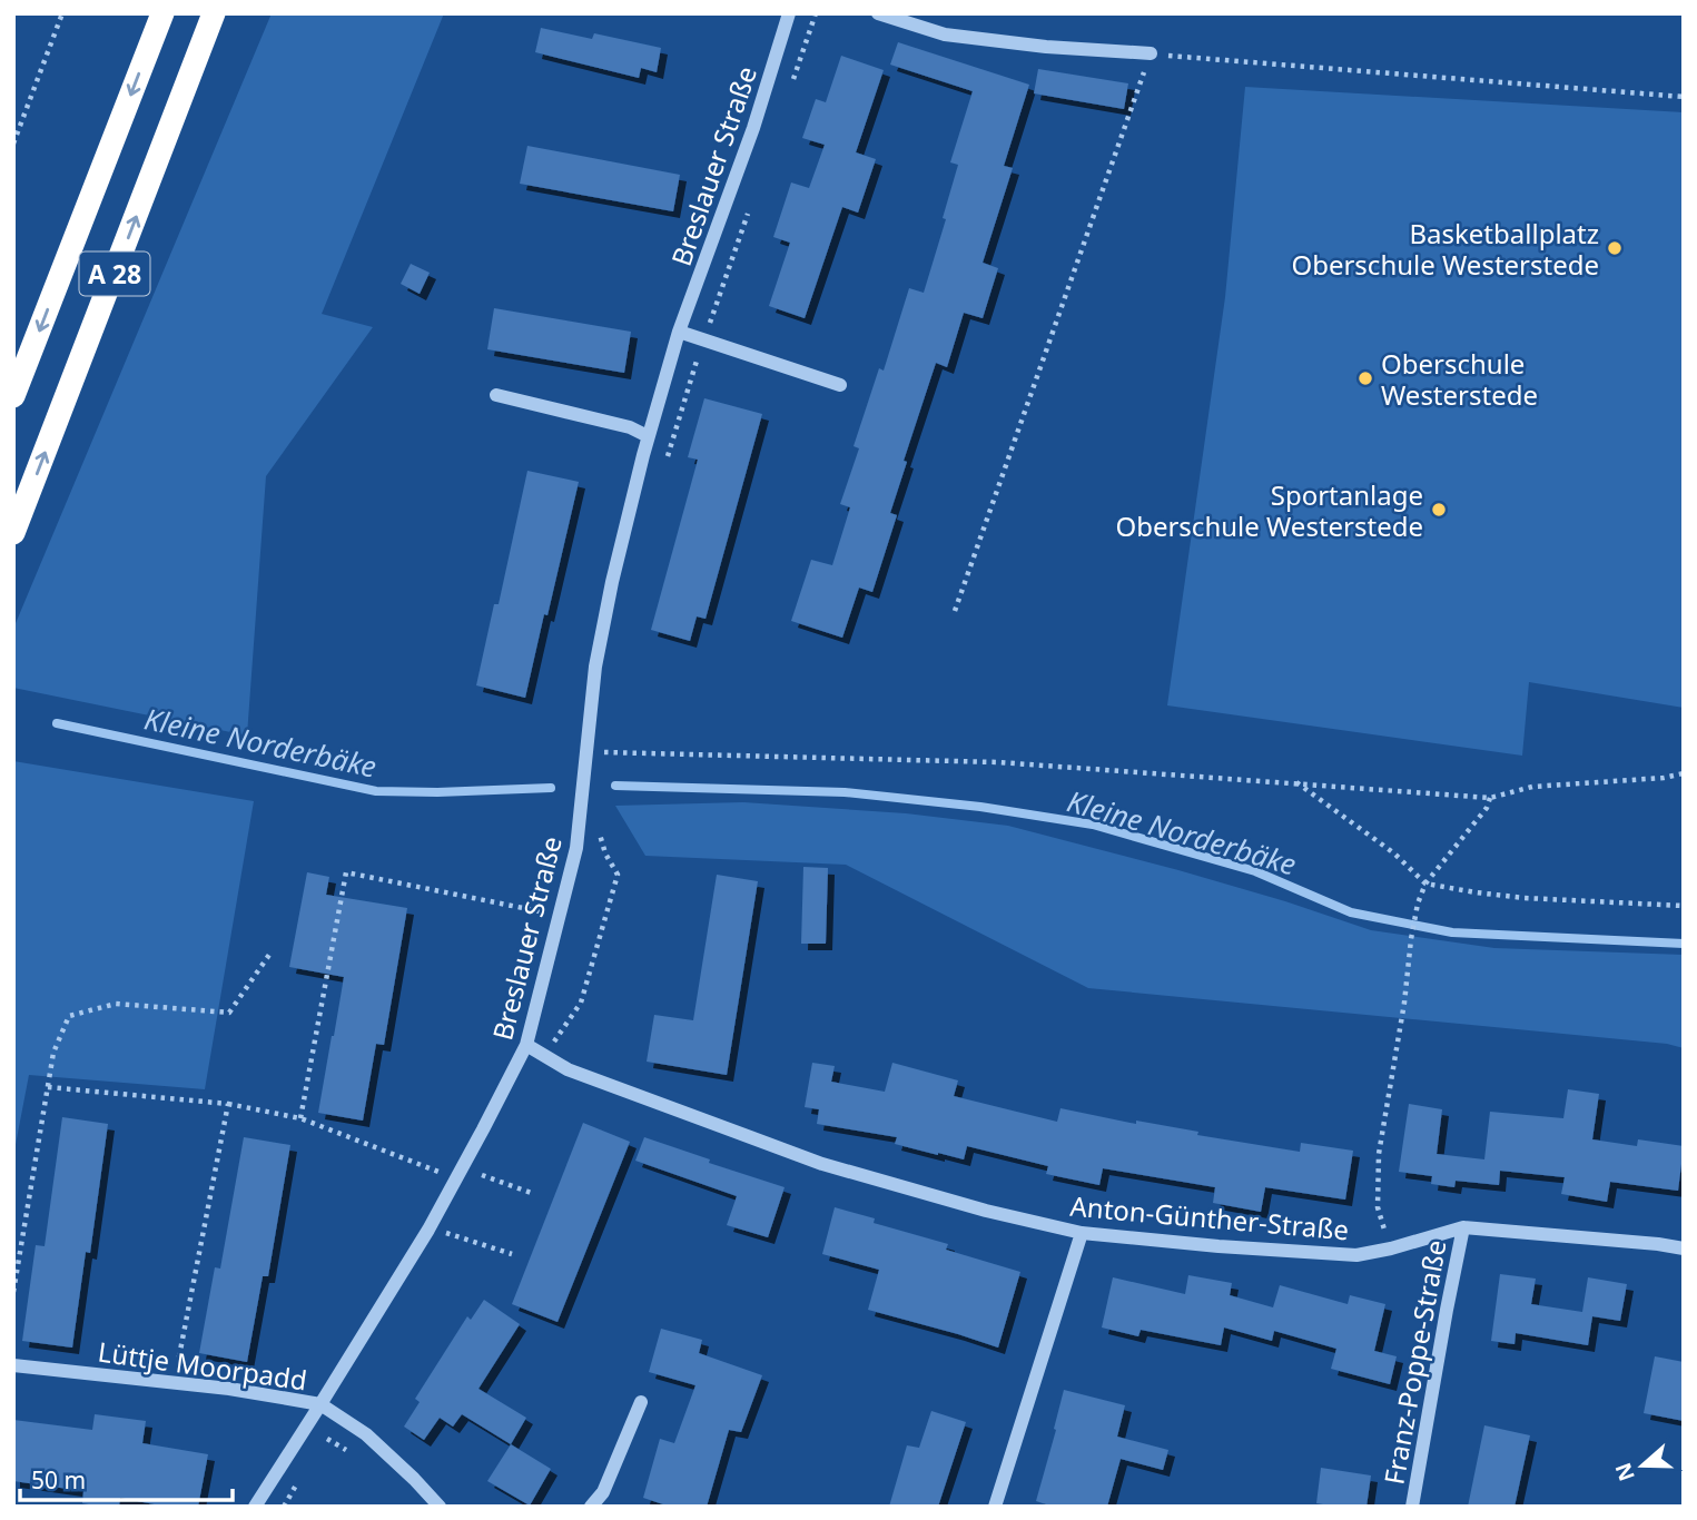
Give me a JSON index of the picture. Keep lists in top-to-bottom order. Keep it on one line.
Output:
{"streets":{"highway":["A 28"],"street":["Breslauer Straße","Anton-Günther-Straße","Franz-Poppe-Straße","Lüttje Moorpadd"]},"crossings":[["Breslauer Straße","Anton-Günther-Straße"],["Breslauer Straße","Lüttje Moorpadd"],["Anton-Günther-Straße","Franz-Poppe-Straße"]],"water":["Kleine Norderbäke"],"places":["Basketballplatz Oberschule Westerstede","Oberschule Westerstede","Sportanlage Oberschule Westerstede"],"scale_bar":"50 m","north":"left"}
